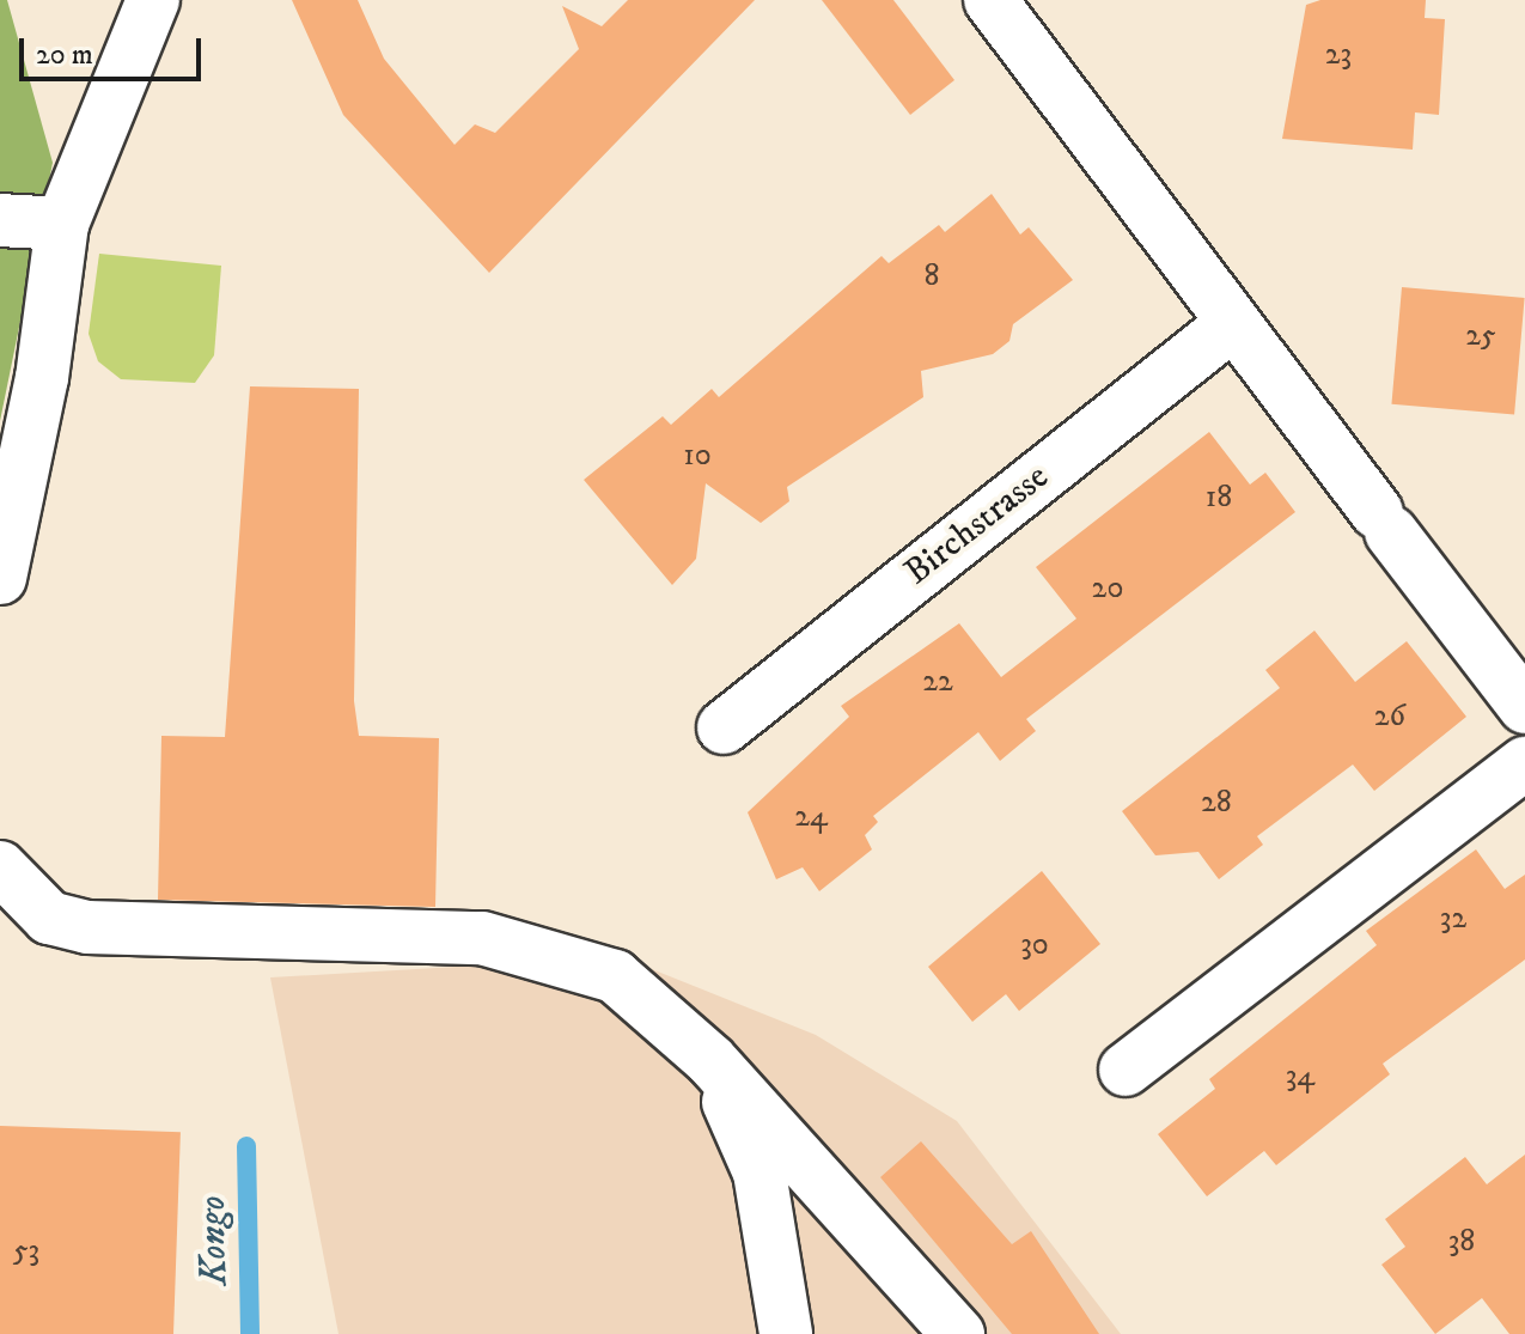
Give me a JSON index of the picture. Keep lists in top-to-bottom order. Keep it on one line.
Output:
{"streets":{"street":["Birchstrasse"]},"water":["Kongo"],"house_numbers":["23","8","25","10","18","20","22","26","28","24","32","30","34","38","53"],"scale_bar":"20 m"}
